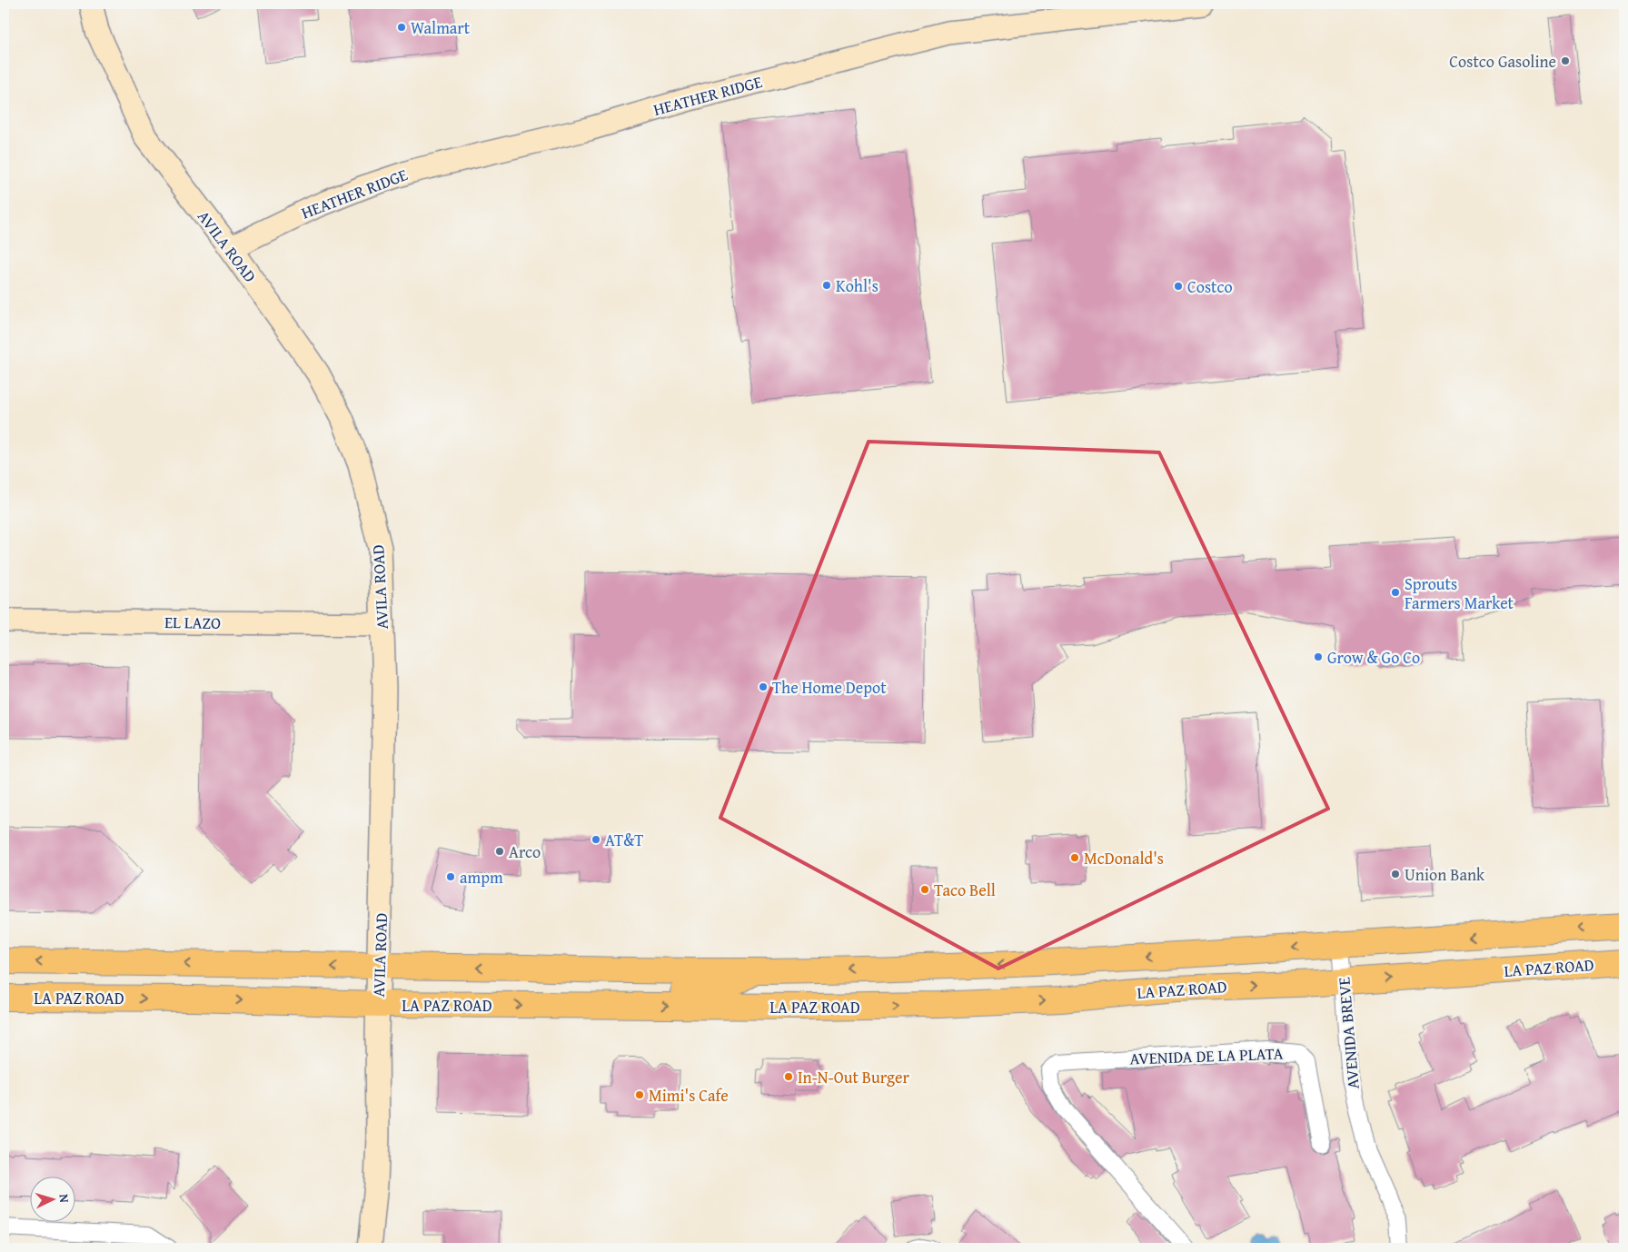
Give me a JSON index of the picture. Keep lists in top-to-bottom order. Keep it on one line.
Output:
{"streets":{"main road":["LA PAZ ROAD"],"street":["HEATHER RIDGE","AVILA ROAD","EL LAZO","AVENIDA BREVE","AVENIDA DE LA PLATA"]},"crossings":[["HEATHER RIDGE","AVILA ROAD"],["AVILA ROAD","EL LAZO"],["AVILA ROAD","LA PAZ ROAD"],["LA PAZ ROAD","AVENIDA BREVE"]],"places":["Walmart","Costco Gasoline","Kohl's","Costco","Sprouts Farmers Market","Grow & Go Co","The Home Depot","AT&T","Arco","McDonald's","Union Bank","ampm","Taco Bell","In-N-Out Burger","Mimi's Cafe"],"north":"right"}
